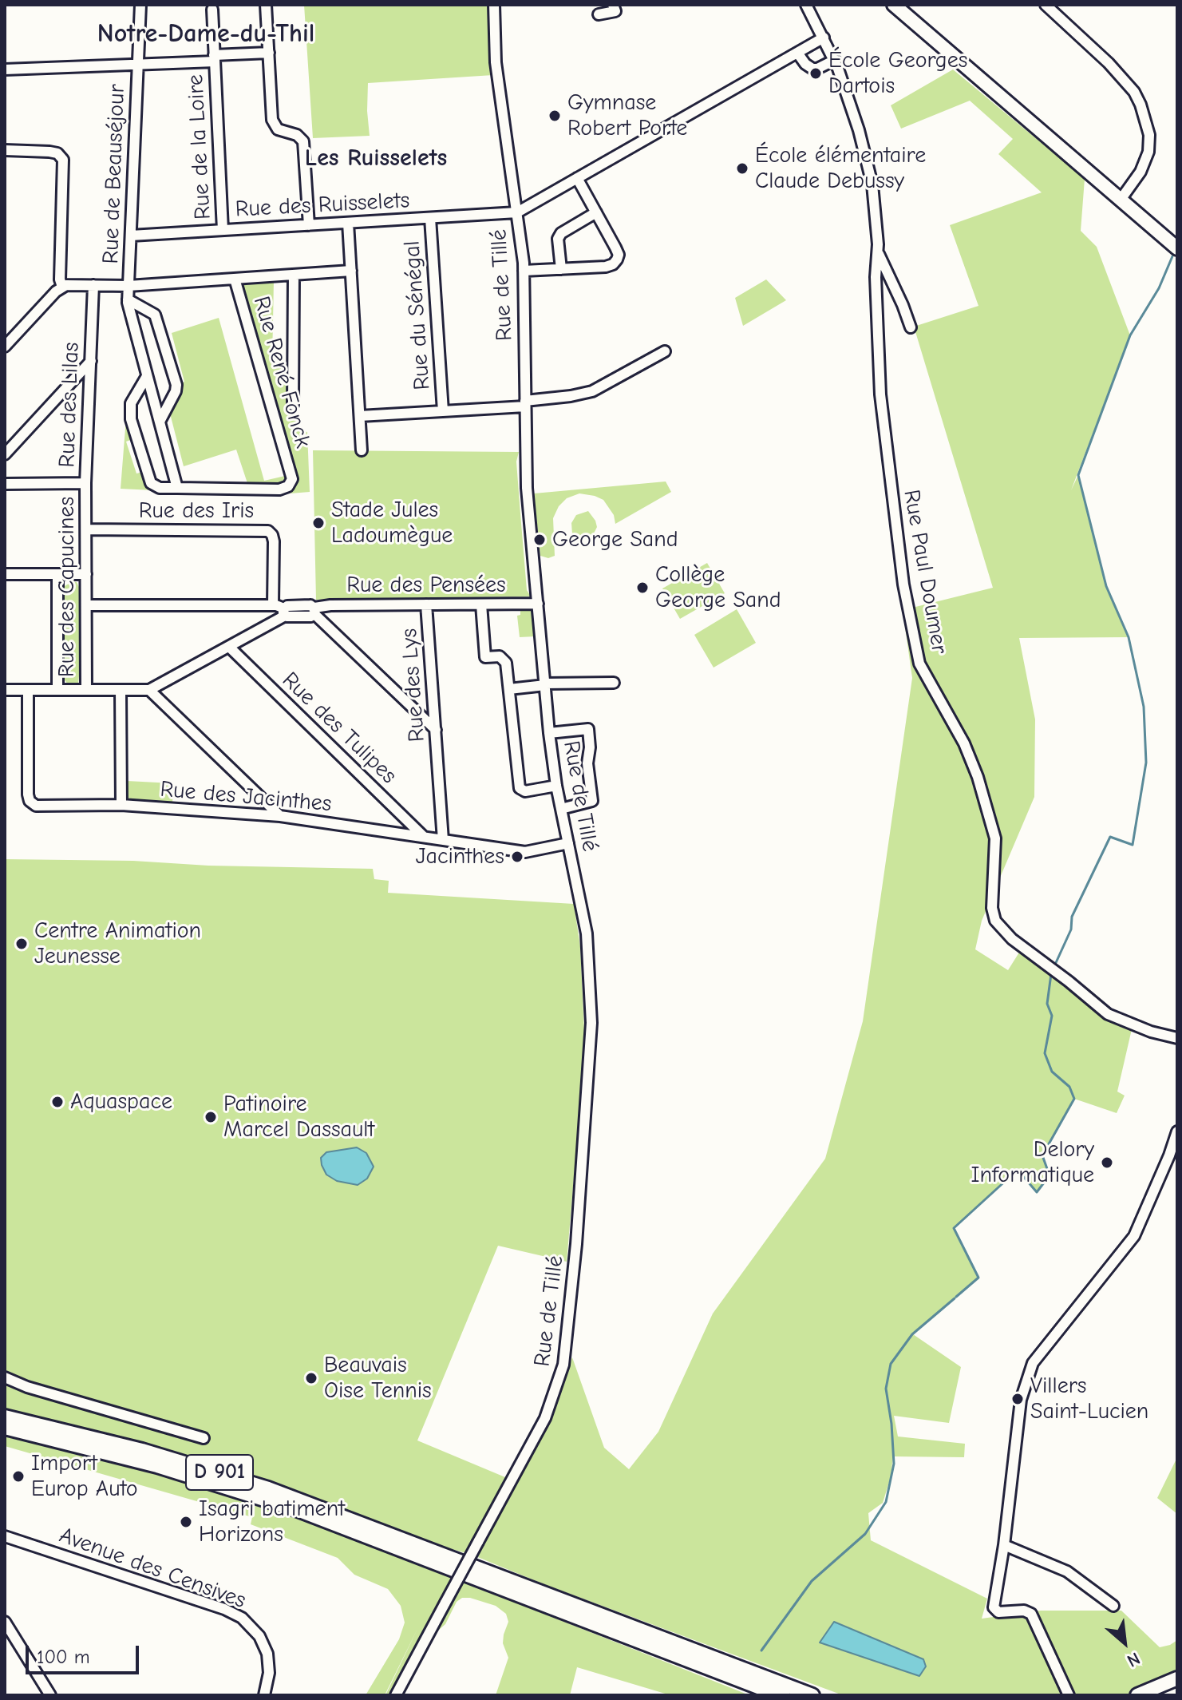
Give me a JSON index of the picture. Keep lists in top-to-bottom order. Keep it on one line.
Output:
{"streets":{"main road":["D 901"],"street":["Rue de la Loire","Rue de Beauséjour","Rue des Ruisselets","Rue de Tillé","Rue du Sénégal","Rue René Fonck","Rue des Lilas","Rue des Iris","Rue Paul Doumer","Rue des Pensées","Rue des Capucines","Rue des Lys","Rue des Tulipes","Rue des Jacinthes","Avenue des Censives"]},"crossings":[["Rue de la Loire","Rue des Ruisselets"],["Rue de Beauséjour","Rue des Ruisselets"],["Rue de Beauséjour","Rue René Fonck"],["Rue des Ruisselets","Rue de Tillé"],["Rue des Ruisselets","Rue du Sénégal"],["Rue de Tillé","Rue des Pensées"],["Rue de Tillé","Rue des Jacinthes"],["Rue des Lilas","Rue des Capucines"],["Rue des Iris","Rue des Pensées"],["Rue des Iris","Rue des Capucines"],["Rue des Pensées","Rue des Capucines"],["Rue des Pensées","Rue des Lys"],["Rue des Lys","Rue des Jacinthes"],["Rue des Tulipes","Rue des Jacinthes"]],"districts":["Notre-Dame-du-Thil","Les Ruisselets"],"places":["École Georges Dartois","Gymnase Robert Porte","École élémentaire Claude Debussy","Stade Jules Ladoumègue","George Sand","Collège George Sand","Jacinthes","Centre Animation Jeunesse","Aquaspace","Patinoire Marcel Dassault","Delory Informatique","Beauvais Oise Tennis","Villers Saint-Lucien","Import Europ Auto","Isagri batiment Horizons"],"scale_bar":"100 m","north":"bottom right"}
